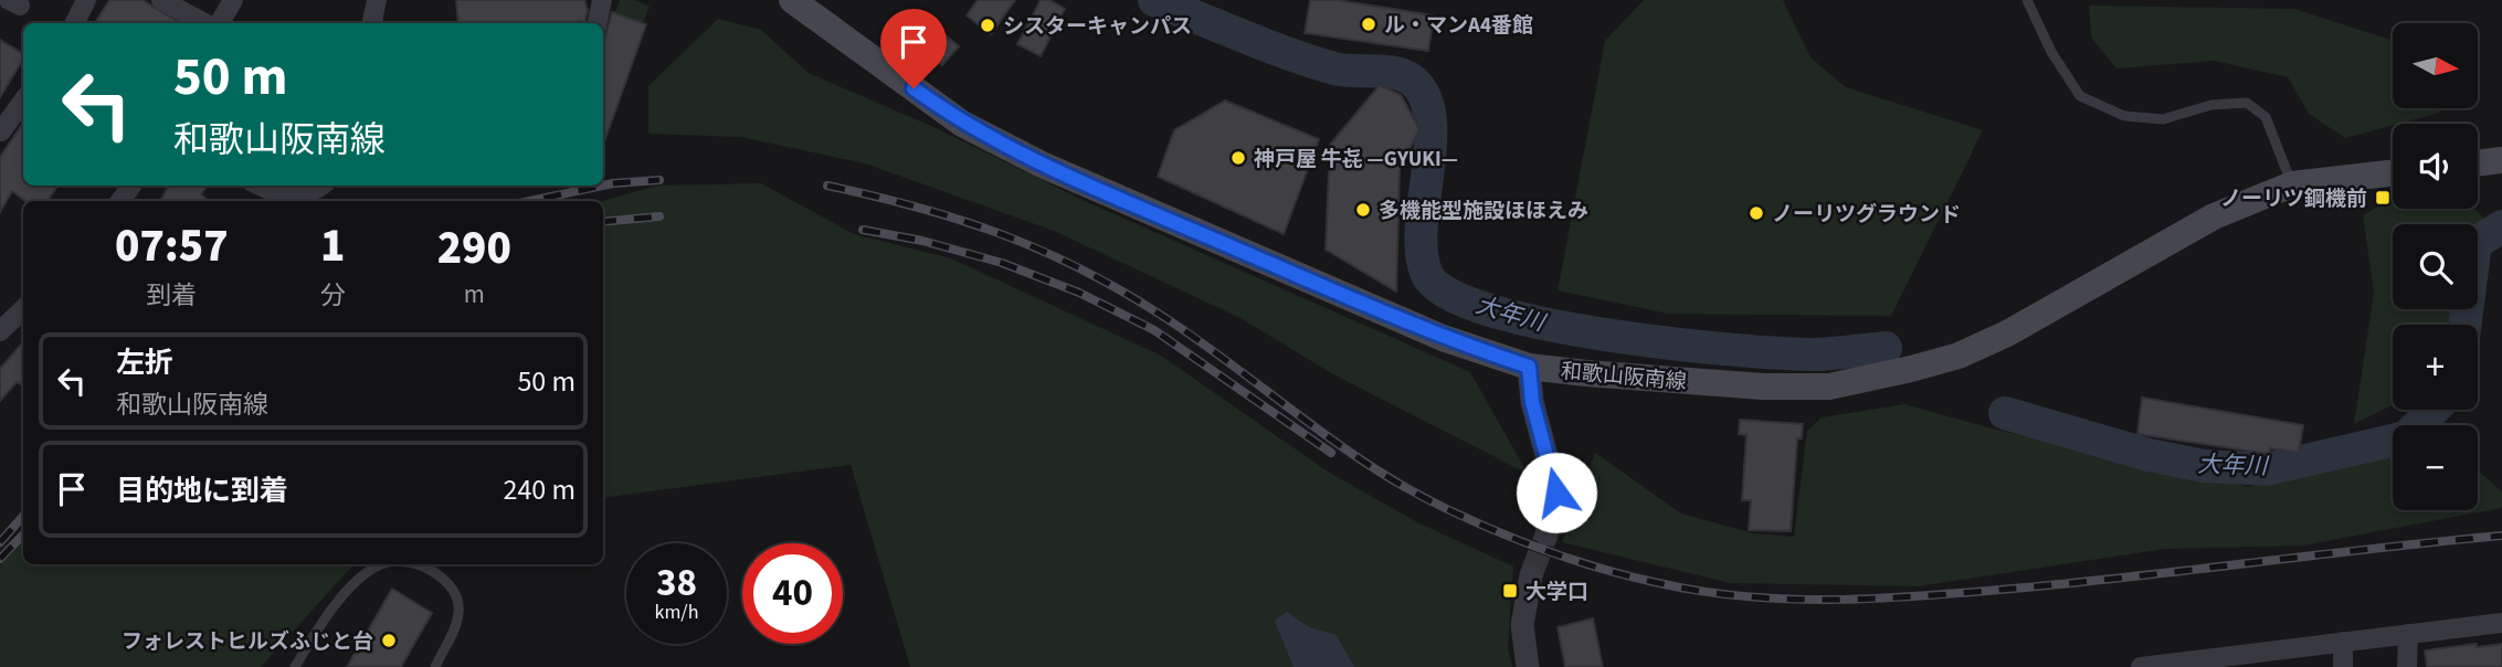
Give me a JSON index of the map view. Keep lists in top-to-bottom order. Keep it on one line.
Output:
{"streets":{"main road":["和歌山阪南線"]},"water":["大年川"],"places":{"other":["ル・マンA4番館","シスターキャンパス","神戸屋 牛㐂 ―GYUKI―","多機能型施設ほほえみ","ノーリツグラウンド","フォレストヒルズふじと台"],"transit":["ノーリツ鋼機前","大学口"]},"north":"right","page":{"map_buttons":["+","−"],"turn":["50 m","和歌山阪南線"],"eta":["07:57","到着","1","分","290","m"],"list":[{"name":"左折","note":"和歌山阪南線","value":"50 m"},{"name":"目的地に到着","value":"240 m"}],"speed":"38 km/h","limit":"40"}}
